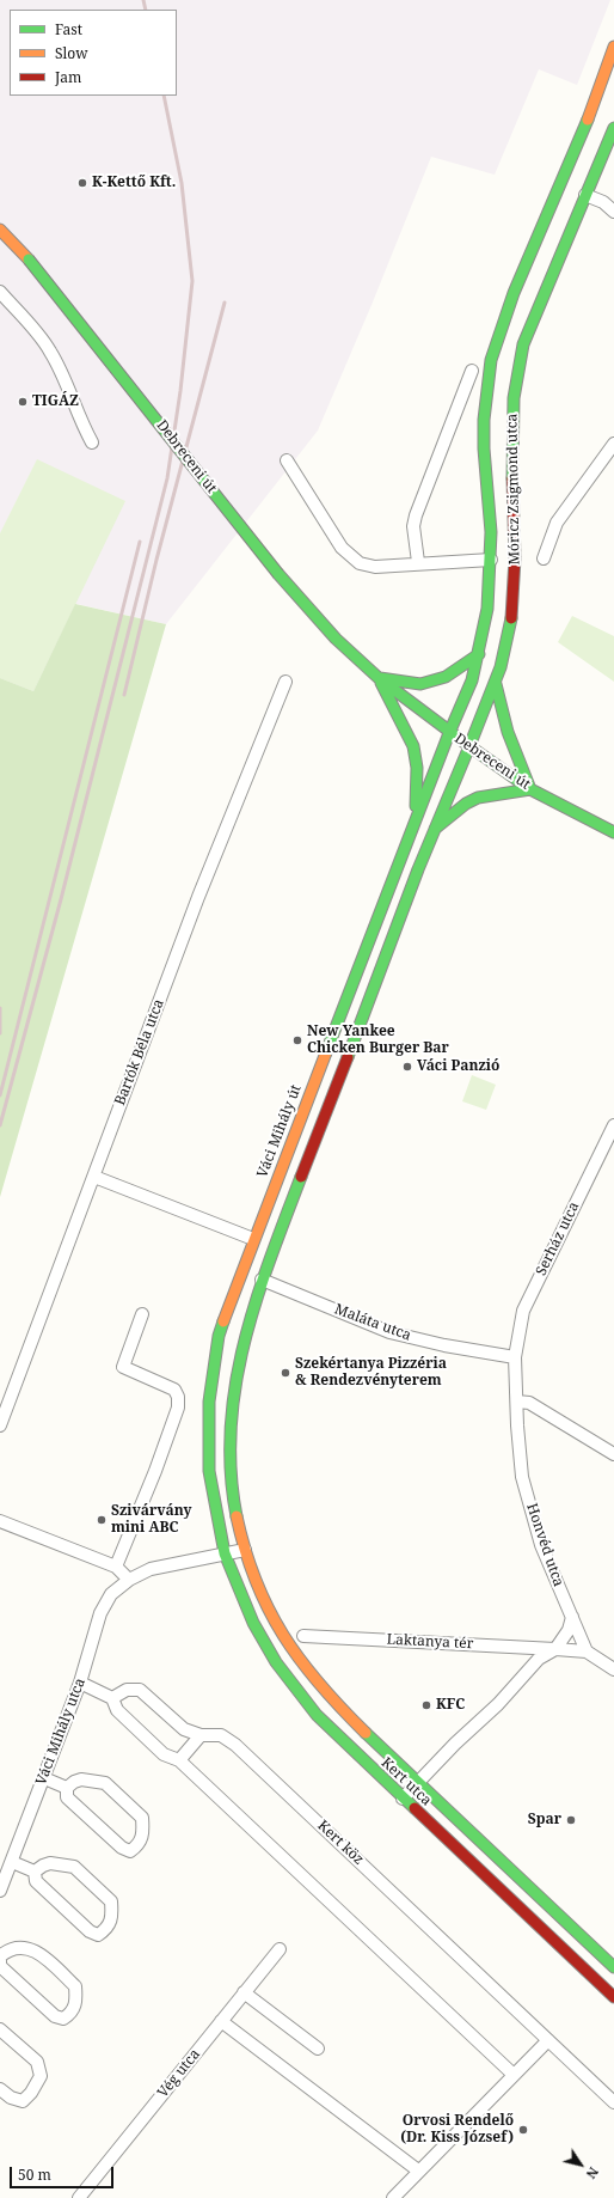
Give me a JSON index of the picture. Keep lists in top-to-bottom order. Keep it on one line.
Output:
{"streets":{"main road":["Debreceni út","Móricz Zsigmond utca","Váci Mihály út","Kert utca"],"street":["Bartók Béla utca","Serház utca","Maláta utca","Honvéd utca","Laktanya tér","Váci Mihály utca","Kert köz","Vég utca"]},"crossings":[["Debreceni út","Móricz Zsigmond utca"],["Debreceni út","Váci Mihály út"],["Móricz Zsigmond utca","Váci Mihály út"],["Váci Mihály út","Váci Mihály utca"],["Váci Mihály út","Kert utca"],["Serház utca","Maláta utca"],["Serház utca","Honvéd utca"],["Honvéd utca","Laktanya tér"],["Váci Mihály utca","Kert utca"]],"places":["K-Kettő Kft.","TIGÁZ","New Yankee Chicken Burger Bar","Váci Panzió","Szekértanya Pizzéria & Rendezvényterem","Szivárvány mini ABC","KFC","Spar","Orvosi Rendelő (Dr. Kiss József)"],"legend":["Fast","Slow","Jam"],"scale_bar":"50 m","north":"bottom right"}
